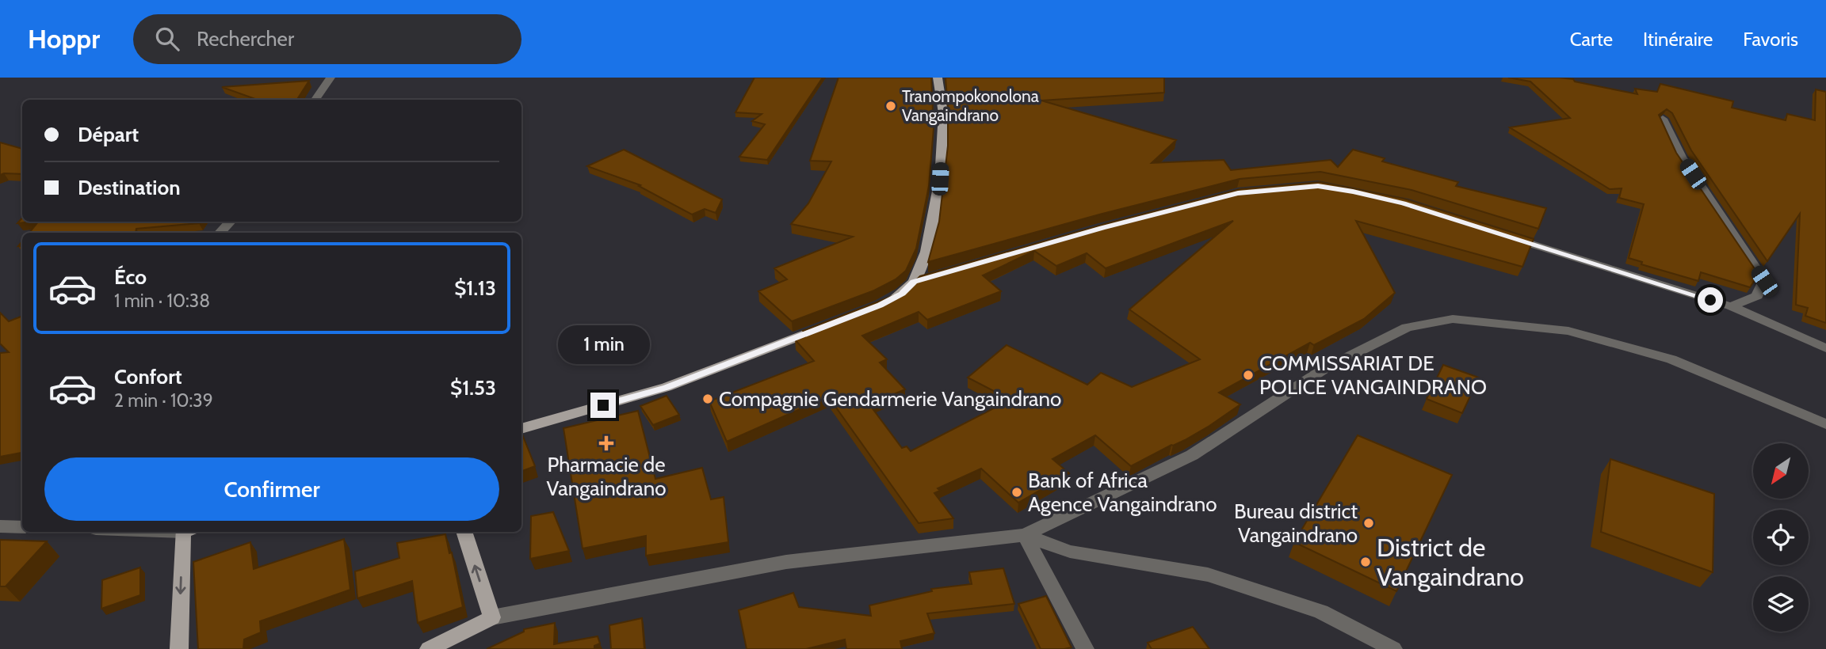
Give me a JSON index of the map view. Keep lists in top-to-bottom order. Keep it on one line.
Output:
{"places":{"other":["Tranompokonolona Vangaindrano","COMMISSARIAT DE POLICE VANGAINDRANO","Compagnie Gendarmerie Vangaindrano","Bank of Africa Agence Vangaindrano","Bureau district Vangaindrano","District de Vangaindrano"],"health":["Pharmacie de Vangaindrano"]},"north":"bottom left","page":{"header":"Hoppr","search":"Rechercher","nav":["Carte","Itinéraire","Favoris"],"banner":["Départ","Destination"],"list":[{"name":"Éco","note":"1 min · 10:38","value":"$1.13"},{"name":"Confort","note":"2 min · 10:39","value":"$1.53"}],"bubble":"1 min","buttons":"Confirmer"}}
